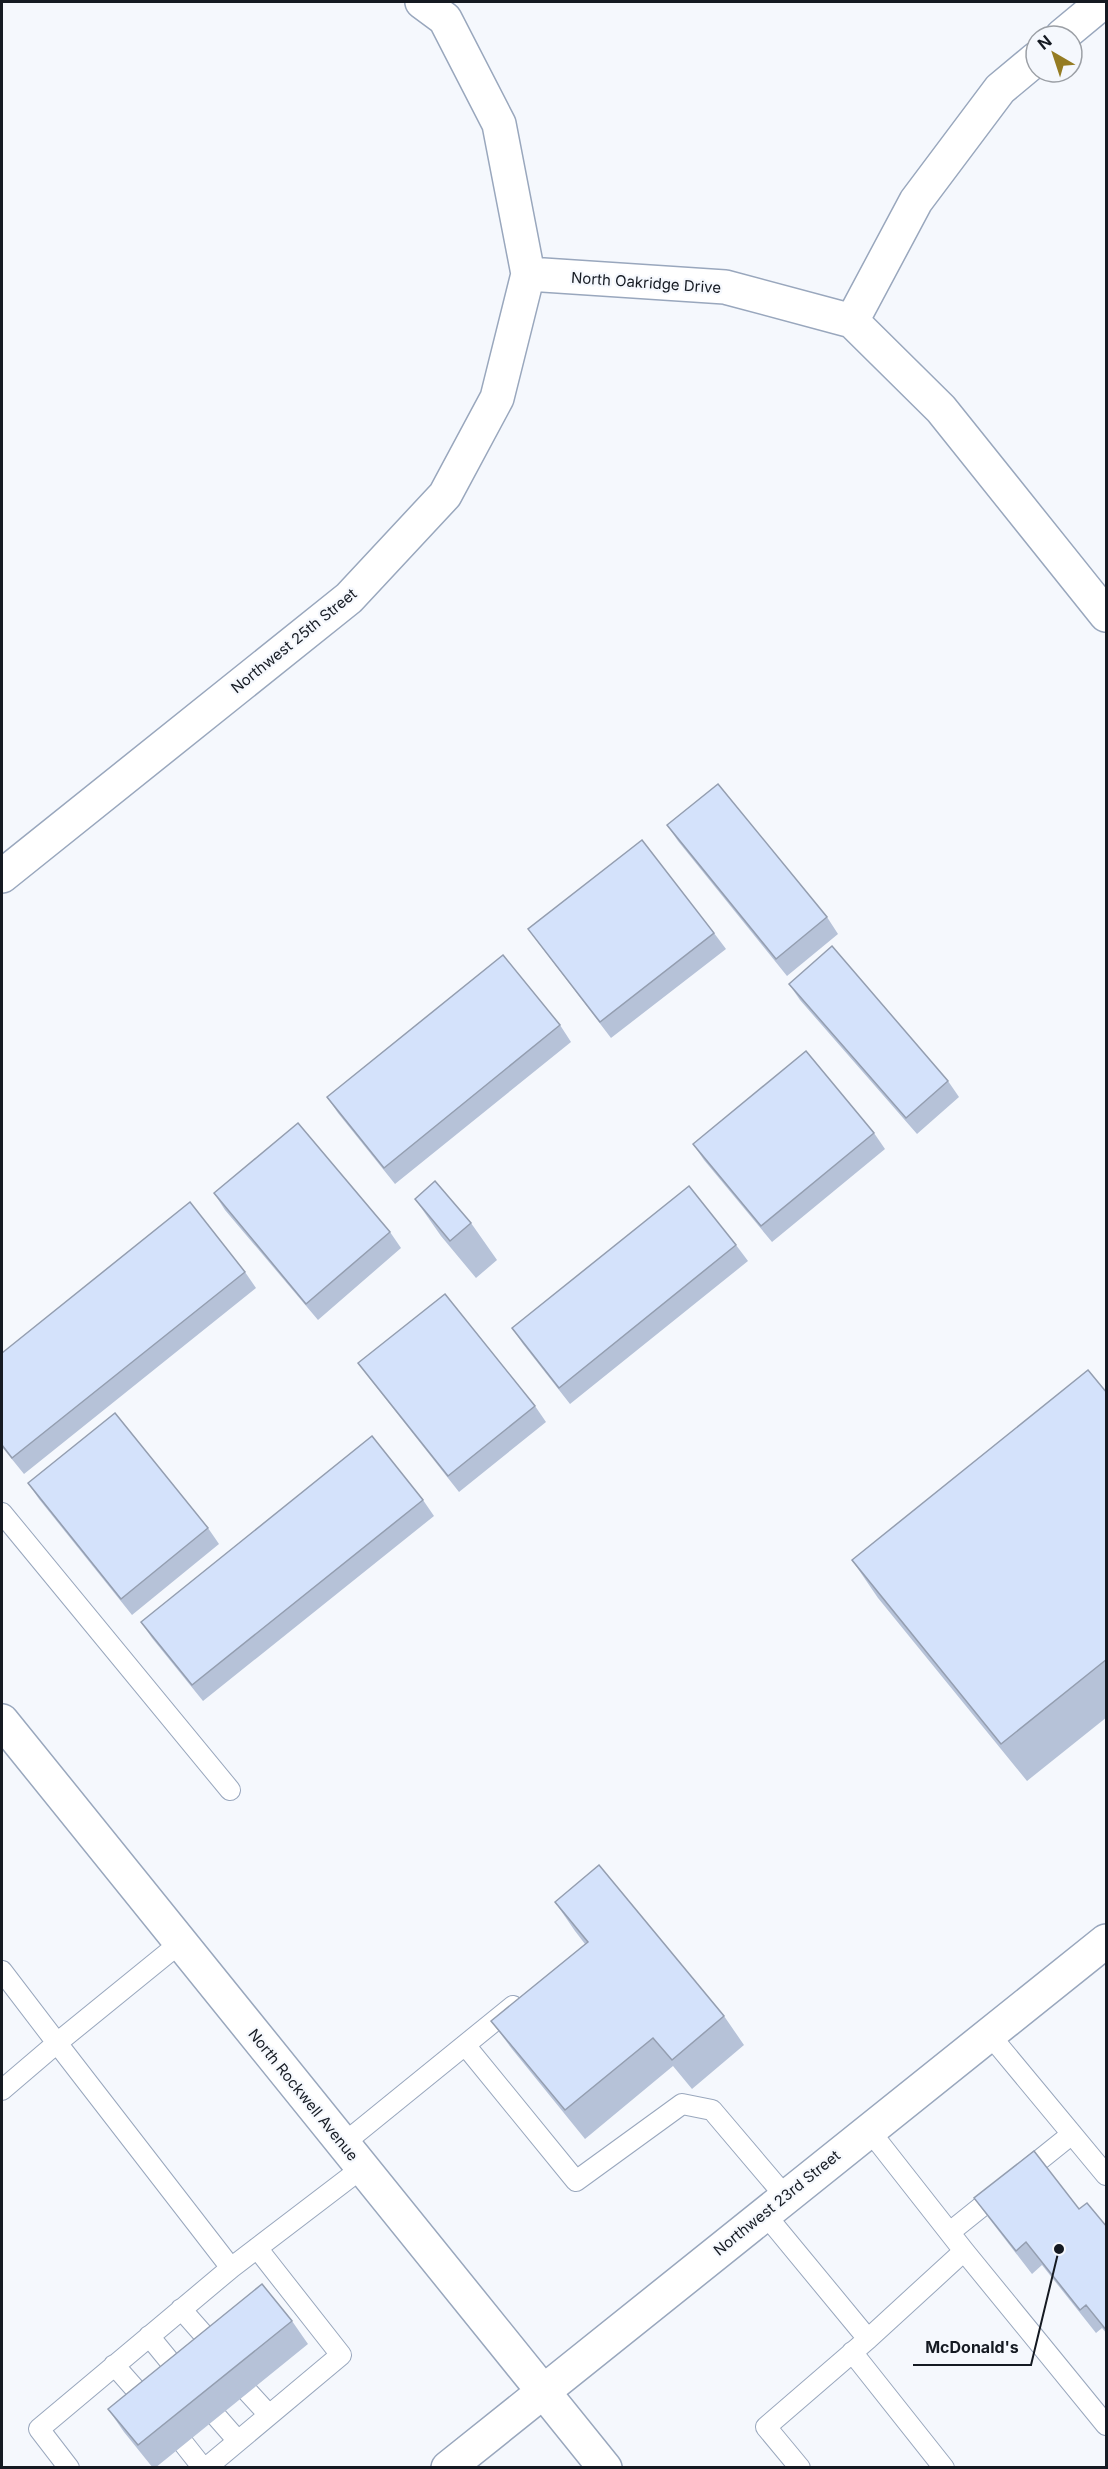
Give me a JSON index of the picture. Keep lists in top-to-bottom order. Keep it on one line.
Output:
{"streets":{"street":["North Oakridge Drive","Northwest 25th Street","North Rockwell Avenue","Northwest 23rd Street"]},"crossings":[["North Oakridge Drive","Northwest 25th Street"],["North Rockwell Avenue","Northwest 23rd Street"]],"places":["McDonald's"],"north":"top left"}
